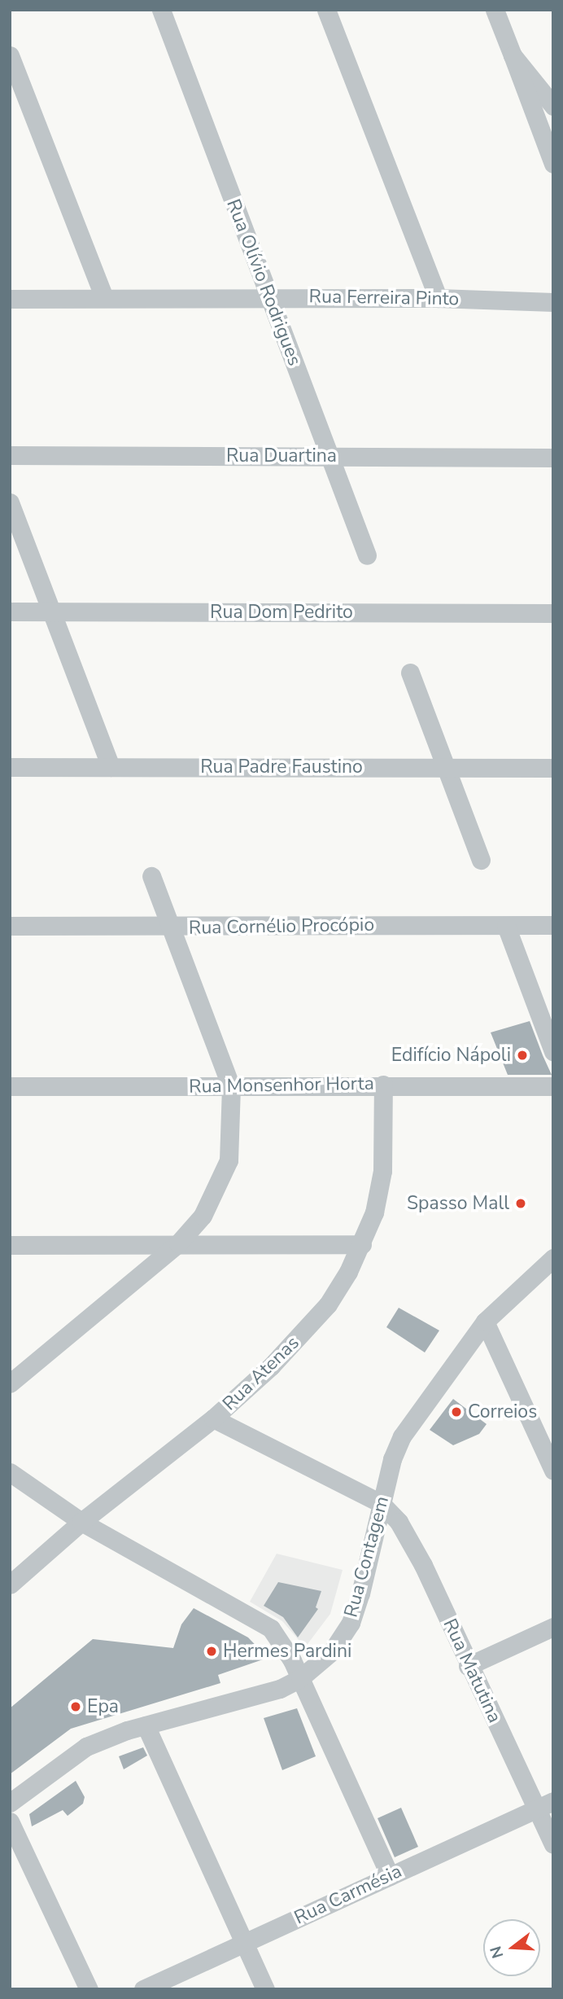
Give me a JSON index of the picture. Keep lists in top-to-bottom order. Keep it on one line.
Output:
{"streets":{"street":["Rua Olívio Rodrigues","Rua Ferreira Pinto","Rua Duartina","Rua Dom Pedrito","Rua Padre Faustino","Rua Cornélio Procópio","Rua Monsenhor Horta","Rua Atenas","Rua Contagem","Rua Matutina","Rua Carmésia"]},"crossings":[["Rua Olívio Rodrigues","Rua Ferreira Pinto"],["Rua Olívio Rodrigues","Rua Duartina"],["Rua Monsenhor Horta","Rua Atenas"],["Rua Contagem","Rua Matutina"],["Rua Matutina","Rua Carmésia"]],"places":["Edifício Nápoli","Spasso Mall","Correios","Hermes Pardini","Epa"],"north":"left"}
